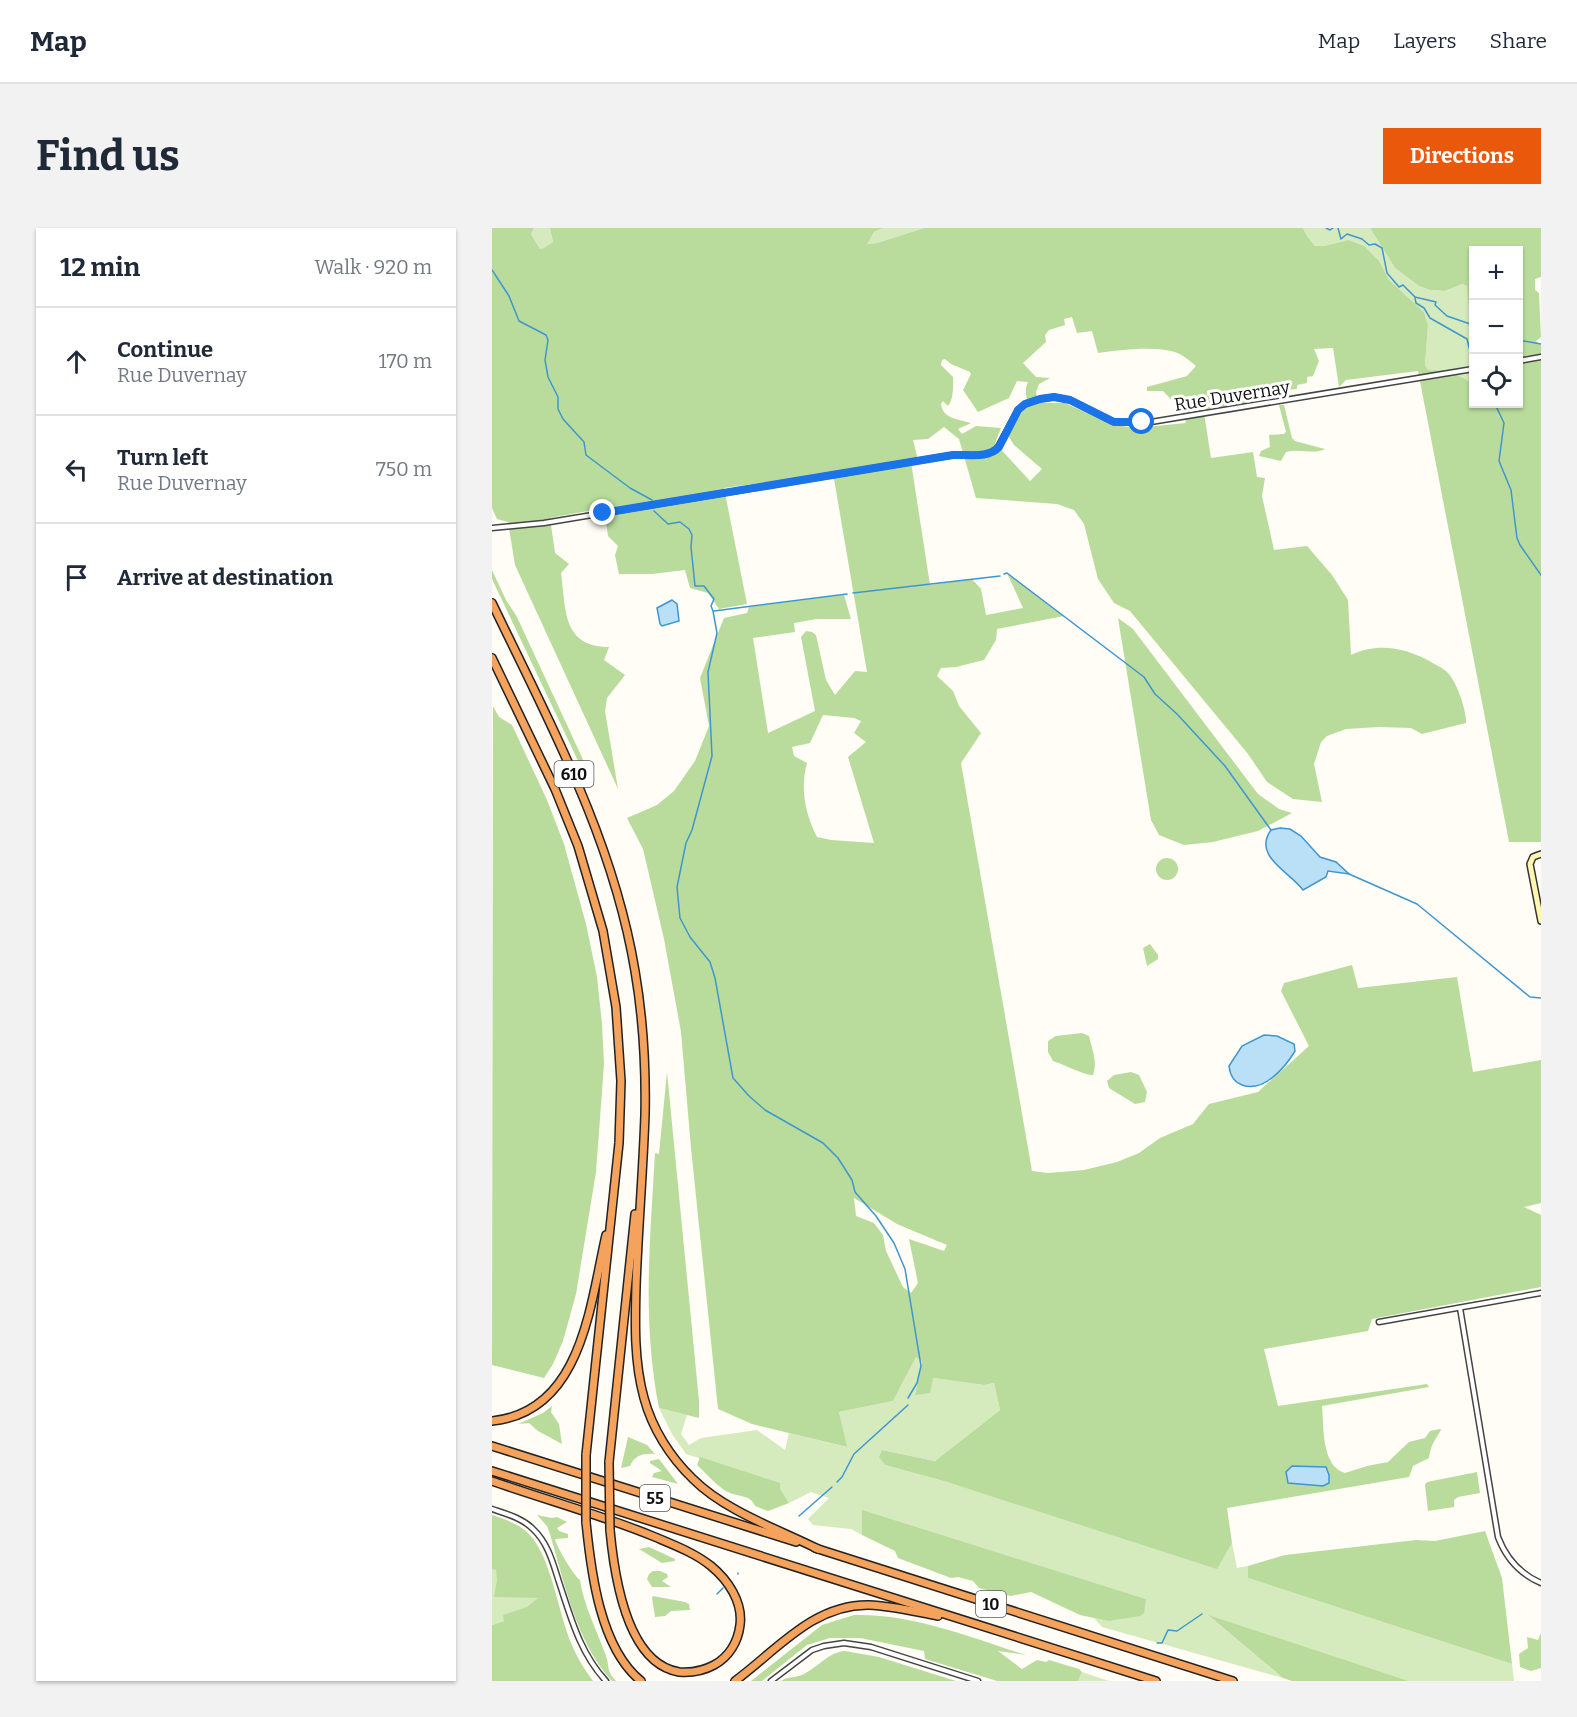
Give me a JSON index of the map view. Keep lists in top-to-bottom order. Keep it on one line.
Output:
{"streets":{"highway":["610","55","10"],"street":["Rue Duvernay"]},"crossings":[["55","10"]],"page":{"header":"Map","nav":["Map","Layers","Share"],"buttons":"Directions","title":"Find us","heading":["12 min","Walk · 920 m"],"map_buttons":["+","−"],"list":[["Continue","Rue Duvernay","170 m"],["Turn left","Rue Duvernay","750 m"],"Arrive at destination"]}}
